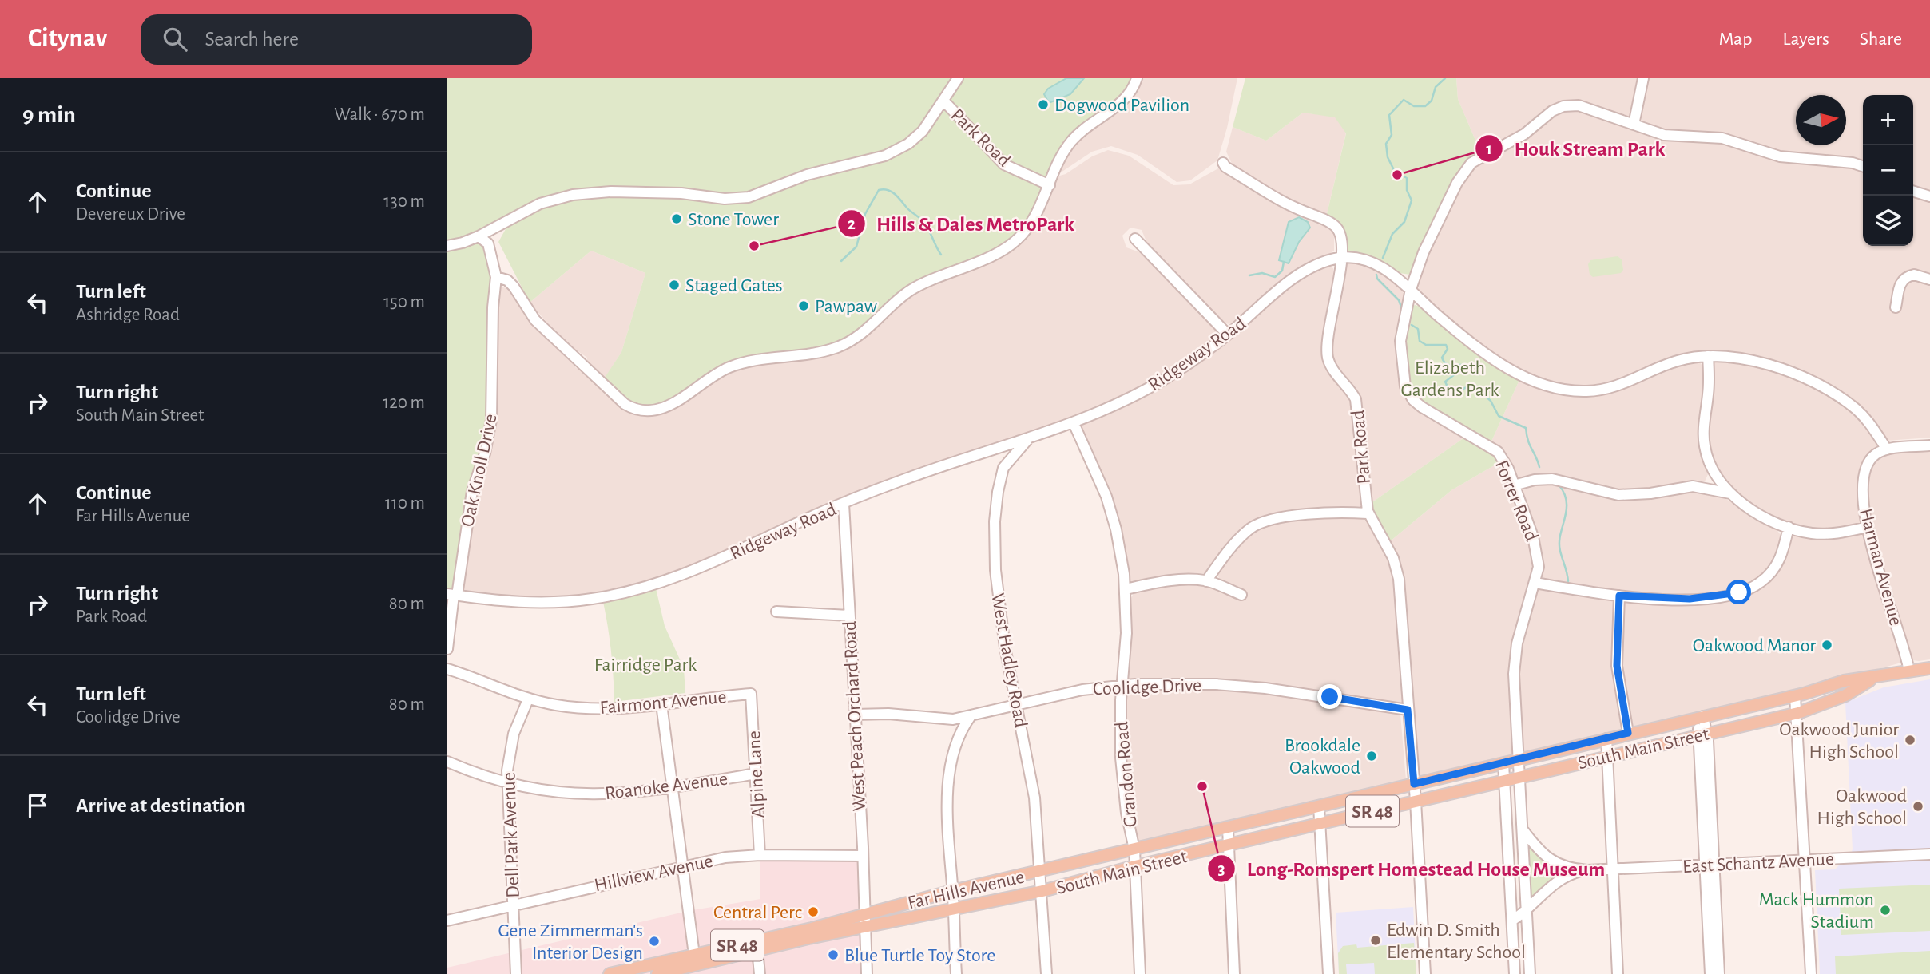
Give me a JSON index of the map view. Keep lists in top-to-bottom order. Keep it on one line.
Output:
{"streets":{"main road":["South Main Street","SR 48","Far Hills Avenue"],"street":["Park Road","Ridgeway Road","Oak Knoll Drive","Forrer Road","Harman Avenue","West Hadley Road","Coolidge Drive","Fairmont Avenue","West Peach Orchard Road","Alpine Lane","Grandon Road","Roanoke Avenue","Dell Park Avenue","East Schantz Avenue","Hillview Avenue"]},"crossings":[["Park Road","Ridgeway Road"],["Park Road","Coolidge Drive"],["Park Road","South Main Street"],["Park Road","Far Hills Avenue"],["Ridgeway Road","Oak Knoll Drive"],["Ridgeway Road","Forrer Road"],["Ridgeway Road","Harman Avenue"],["Ridgeway Road","West Hadley Road"],["Ridgeway Road","West Peach Orchard Road"],["Ridgeway Road","Grandon Road"],["Forrer Road","South Main Street"],["Forrer Road","East Schantz Avenue"],["Forrer Road","Far Hills Avenue"],["Harman Avenue","SR 48"],["West Hadley Road","Coolidge Drive"],["West Hadley Road","South Main Street"],["West Hadley Road","Far Hills Avenue"],["Coolidge Drive","West Peach Orchard Road"],["Coolidge Drive","Grandon Road"],["Fairmont Avenue","Alpine Lane"],["Fairmont Avenue","Dell Park Avenue"],["West Peach Orchard Road","South Main Street"],["West Peach Orchard Road","Hillview Avenue"],["West Peach Orchard Road","Far Hills Avenue"],["South Main Street","Grandon Road"],["South Main Street","SR 48"],["South Main Street","Far Hills Avenue"],["Alpine Lane","Roanoke Avenue"],["Alpine Lane","Hillview Avenue"],["Grandon Road","Far Hills Avenue"],["Roanoke Avenue","Dell Park Avenue"],["Dell Park Avenue","Hillview Avenue"]],"parks":["Elizabeth Gardens Park","Fairridge Park"],"places":["Dogwood Pavilion","Houk Stream Park","Stone Tower","Hills & Dales MetroPark","Staged Gates","Pawpaw","Oakwood Manor","Oakwood Junior High School","Brookdale Oakwood","Long-Romspert Homestead House Museum","Oakwood High School","Mack Hummon Stadium","Central Perc","Edwin D. Smith Elementary School","Gene Zimmerman's Interior Design","Blue Turtle Toy Store"],"north":"right","page":{"header":"Citynav","search":"Search here","nav":["Map","Layers","Share"],"heading":["9 min","Walk · 670 m"],"map_buttons":["+","−"],"list":[["Continue","Devereux Drive","130 m"],["Turn left","Ashridge Road","150 m"],["Turn right","South Main Street","120 m"],["Continue","Far Hills Avenue","110 m"],["Turn right","Park Road","80 m"],["Turn left","Coolidge Drive","80 m"],"Arrive at destination"]}}
